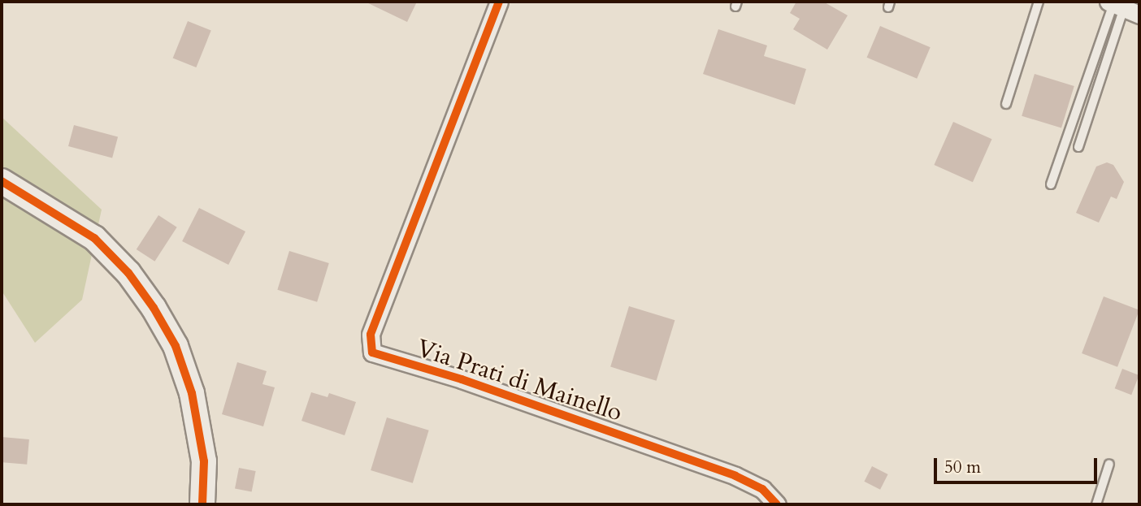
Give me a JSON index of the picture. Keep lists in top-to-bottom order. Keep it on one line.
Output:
{"streets":{"street":["Via Prati di Mainello"]},"scale_bar":"50 m"}
